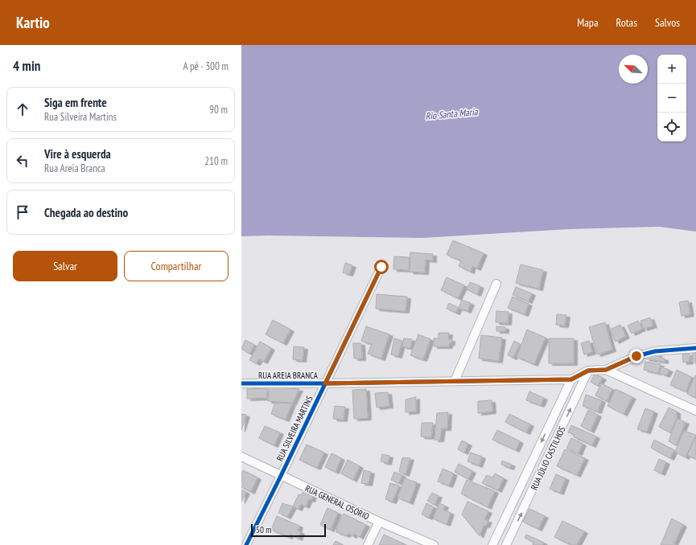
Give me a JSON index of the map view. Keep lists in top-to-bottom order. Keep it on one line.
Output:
{"streets":{"street":["RUA AREIA BRANCA","RUA SILVEIRA MARTINS","RUA JÚLIO CASTILHOS","RUA GENERAL OSÓRIO"]},"crossings":[["RUA AREIA BRANCA","RUA SILVEIRA MARTINS"],["RUA AREIA BRANCA","RUA JÚLIO CASTILHOS"],["RUA SILVEIRA MARTINS","RUA GENERAL OSÓRIO"]],"water":["Rio Santa Maria"],"scale_bar":"50 m","north":"top left","page":{"header":"Kartio","nav":["Mapa","Rotas","Salvos"],"heading":["4 min","A pé · 300 m"],"map_buttons":["+","−"],"list":[["Siga em frente","Rua Silveira Martins","90 m"],["Vire à esquerda","Rua Areia Branca","210 m"],"Chegada ao destino"],"buttons":["Salvar","Compartilhar"],"scale":"50 m"}}
